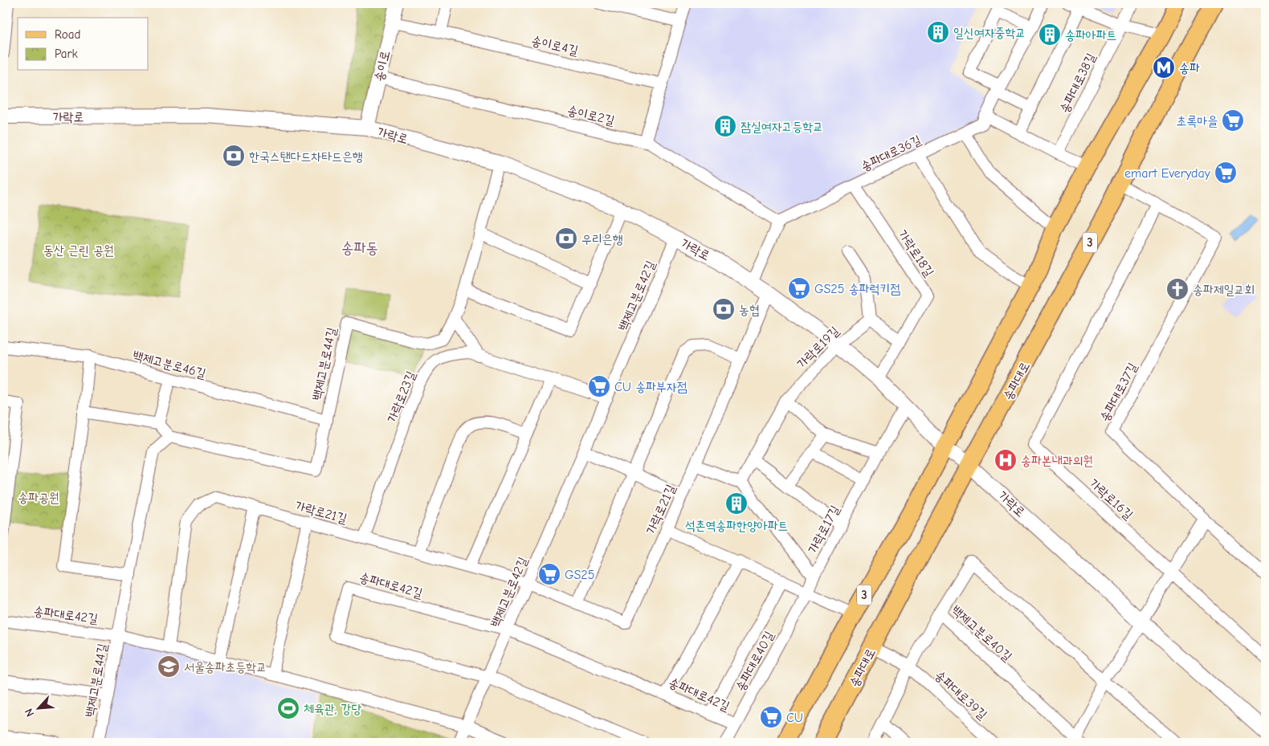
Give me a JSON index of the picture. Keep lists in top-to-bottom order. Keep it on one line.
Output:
{"streets":{"main road":["3","송파대로"],"street":["송이로4길","송이로","송파대로38길","송이로2길","가락로","송파대로36길","가락로18길","백제고분로42길","가락로19길","백제고분로46길","백제고분로44길","송파대로37길","가락로23길","가락로16길","가락로21길","가락로17길","송파대로42길","백제고분로40길","송파대로40길","송파대로39길"]},"crossings":[["송이로4길","송이로"],["송이로","송이로2길"],["송이로","가락로"],["송이로2길","송파대로36길"],["가락로","3"],["가락로","가락로18길"],["가락로","백제고분로42길"],["가락로","가락로19길"],["가락로","백제고분로44길"],["가락로","송파대로"],["가락로","가락로21길"],["가락로","가락로17길"],["가락로","백제고분로40길"],["송파대로36길","가락로18길"],["백제고분로42길","가락로23길"],["백제고분로42길","가락로21길"],["백제고분로42길","송파대로42길"],["백제고분로46길","백제고분로44길"],["백제고분로44길","송파대로42길"],["송파대로","송파대로37길"],["송파대로","송파대로39길"],["송파대로37길","가락로16길"],["가락로23길","가락로21길"],["가락로21길","송파대로42길"],["가락로17길","송파대로40길"],["송파대로42길","송파대로40길"]],"districts":["송파동"],"parks":["동산 근린 공원","송파공원"],"places":{"building":["일신여자중학교","송파아파트","잠실여자고등학교","석촌역송파한양아파트"],"metro station":["송파"],"supermarket":["초록마을","emart Everyday","GS25 송파럭키점","CU 송파부자점","GS25","CU"],"bank":["한국스탠다드차타드은행","우리은행","농협"],"church":["송파제일교회"],"hospital":["송파본내과의원"],"school or university":["서울송파초등학교"],"sports":["체육관, 강당"]},"legend":["Road","Park"],"north":"bottom left"}
